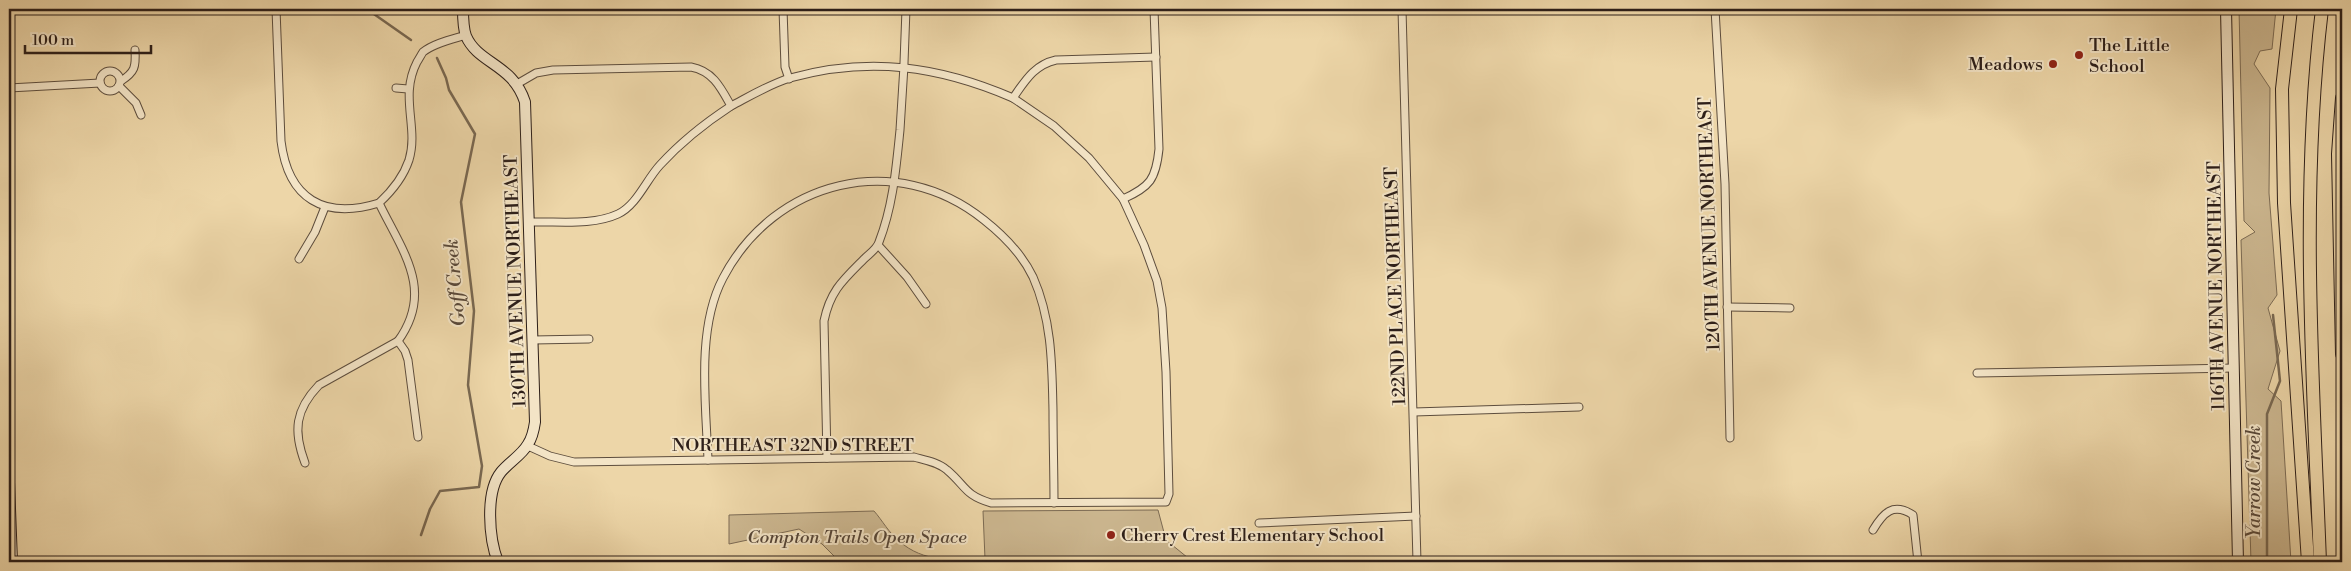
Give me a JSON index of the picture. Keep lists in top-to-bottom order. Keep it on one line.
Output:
{"streets":{"street":["120TH AVENUE NORTHEAST","130TH AVENUE NORTHEAST","122ND PLACE NORTHEAST","116TH AVENUE NORTHEAST","NORTHEAST 32ND STREET"]},"crossings":[["130TH AVENUE NORTHEAST","NORTHEAST 32ND STREET"]],"water":["Goff Creek","Yarrow Creek"],"parks":["Compton Trails Open Space"],"places":["The Little School","Meadows","Cherry Crest Elementary School"],"scale_bar":"100 m"}
